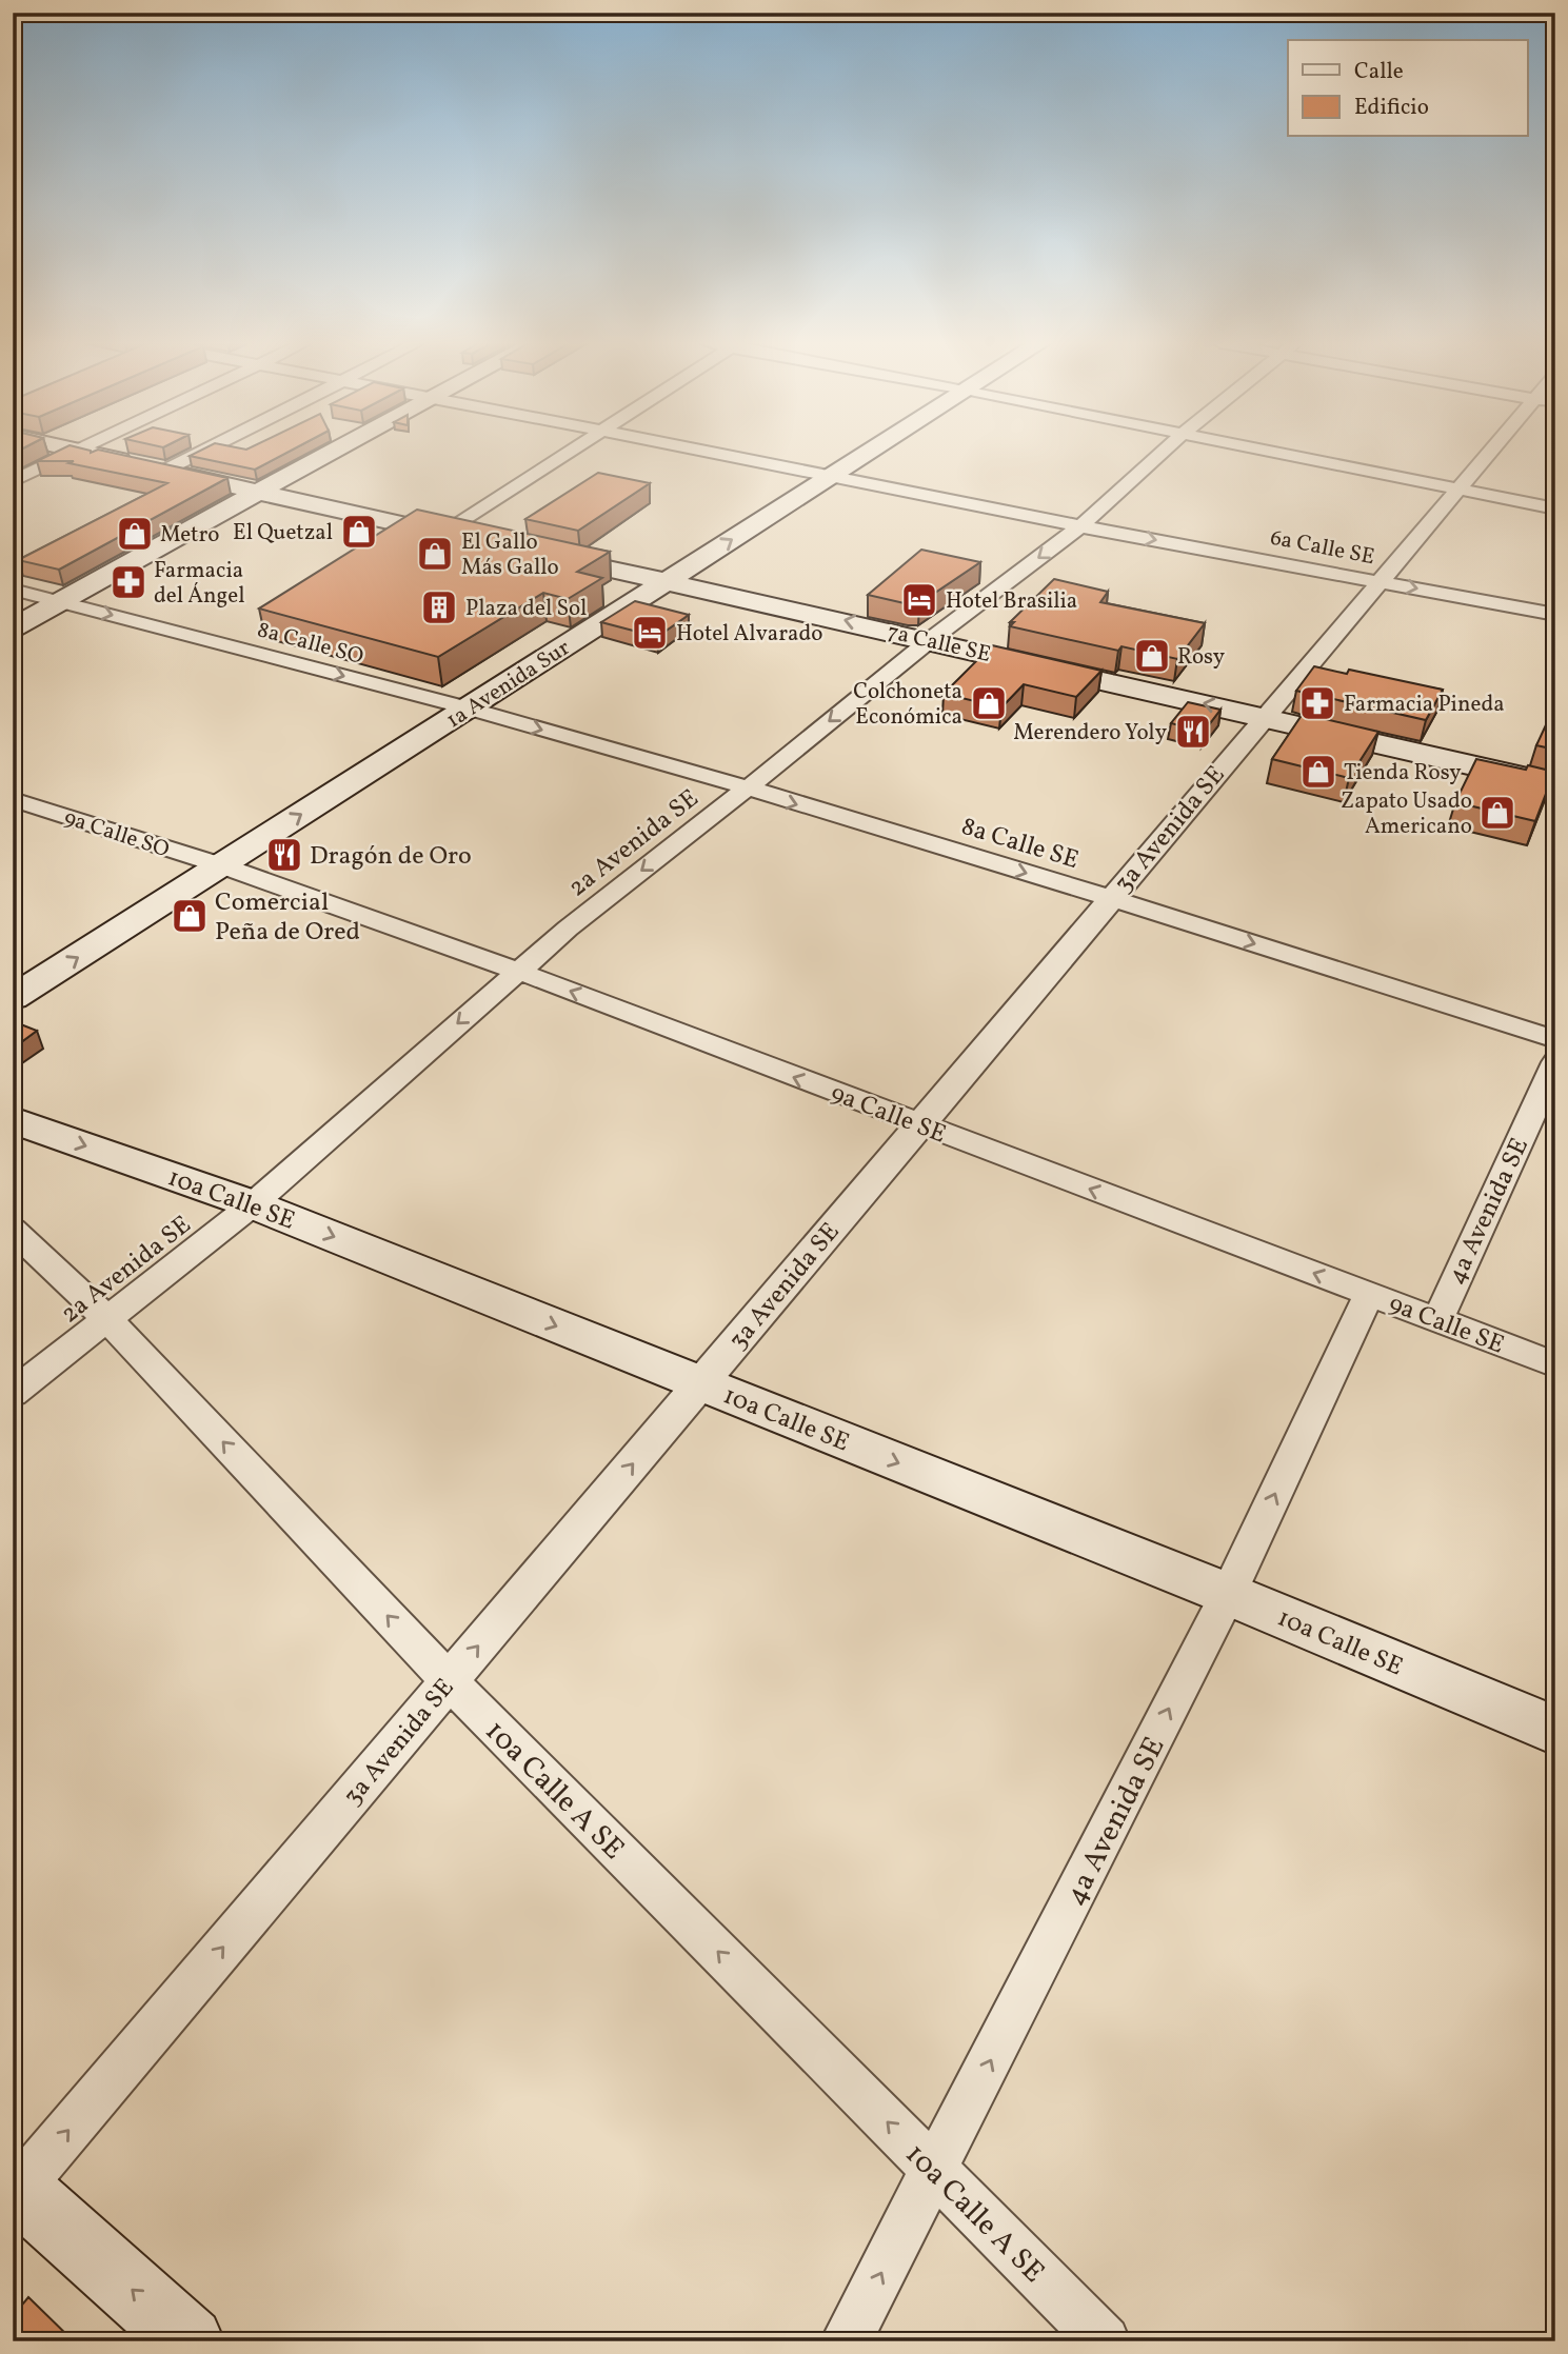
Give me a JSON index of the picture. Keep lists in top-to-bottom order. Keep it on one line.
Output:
{"streets":{"street":["6a Calle SE","8a Calle SO","7a Calle SE","1a Avenida Sur","3a Avenida SE","9a Calle SO","2a Avenida SE","8a Calle SE","9a Calle SE","10a Calle SE","4a Avenida SE","10a Calle A SE"]},"crossings":[["6a Calle SE","1a Avenida Sur"],["6a Calle SE","3a Avenida SE"],["6a Calle SE","2a Avenida SE"],["8a Calle SO","1a Avenida Sur"],["8a Calle SO","8a Calle SE"],["7a Calle SE","1a Avenida Sur"],["7a Calle SE","3a Avenida SE"],["7a Calle SE","2a Avenida SE"],["1a Avenida Sur","9a Calle SO"],["1a Avenida Sur","8a Calle SE"],["1a Avenida Sur","9a Calle SE"],["3a Avenida SE","8a Calle SE"],["3a Avenida SE","9a Calle SE"],["3a Avenida SE","10a Calle SE"],["3a Avenida SE","10a Calle A SE"],["9a Calle SO","9a Calle SE"],["2a Avenida SE","8a Calle SE"],["2a Avenida SE","9a Calle SE"],["2a Avenida SE","10a Calle SE"],["2a Avenida SE","10a Calle A SE"],["9a Calle SE","4a Avenida SE"],["10a Calle SE","4a Avenida SE"],["4a Avenida SE","10a Calle A SE"]],"one_way":["7a Calle SE","3a Avenida SE","2a Avenida SE","8a Calle SE","9a Calle SE","10a Calle SE","4a Avenida SE","10a Calle A SE"],"places":{"shop":["El Quetzal","Metro","El Gallo Más Gallo","Rosy","Colchoneta Económica","Tienda Rosy","Zapato Usado Americano","Comercial Peña de Ored"],"pharmacy":["Farmacia del Ángel","Farmacia Pineda"],"hotel":["Hotel Brasilia","Hotel Alvarado"],"building":["Plaza del Sol"],"restaurant":["Merendero Yoly","Dragón de Oro"]},"legend":["Calle","Edificio"]}
